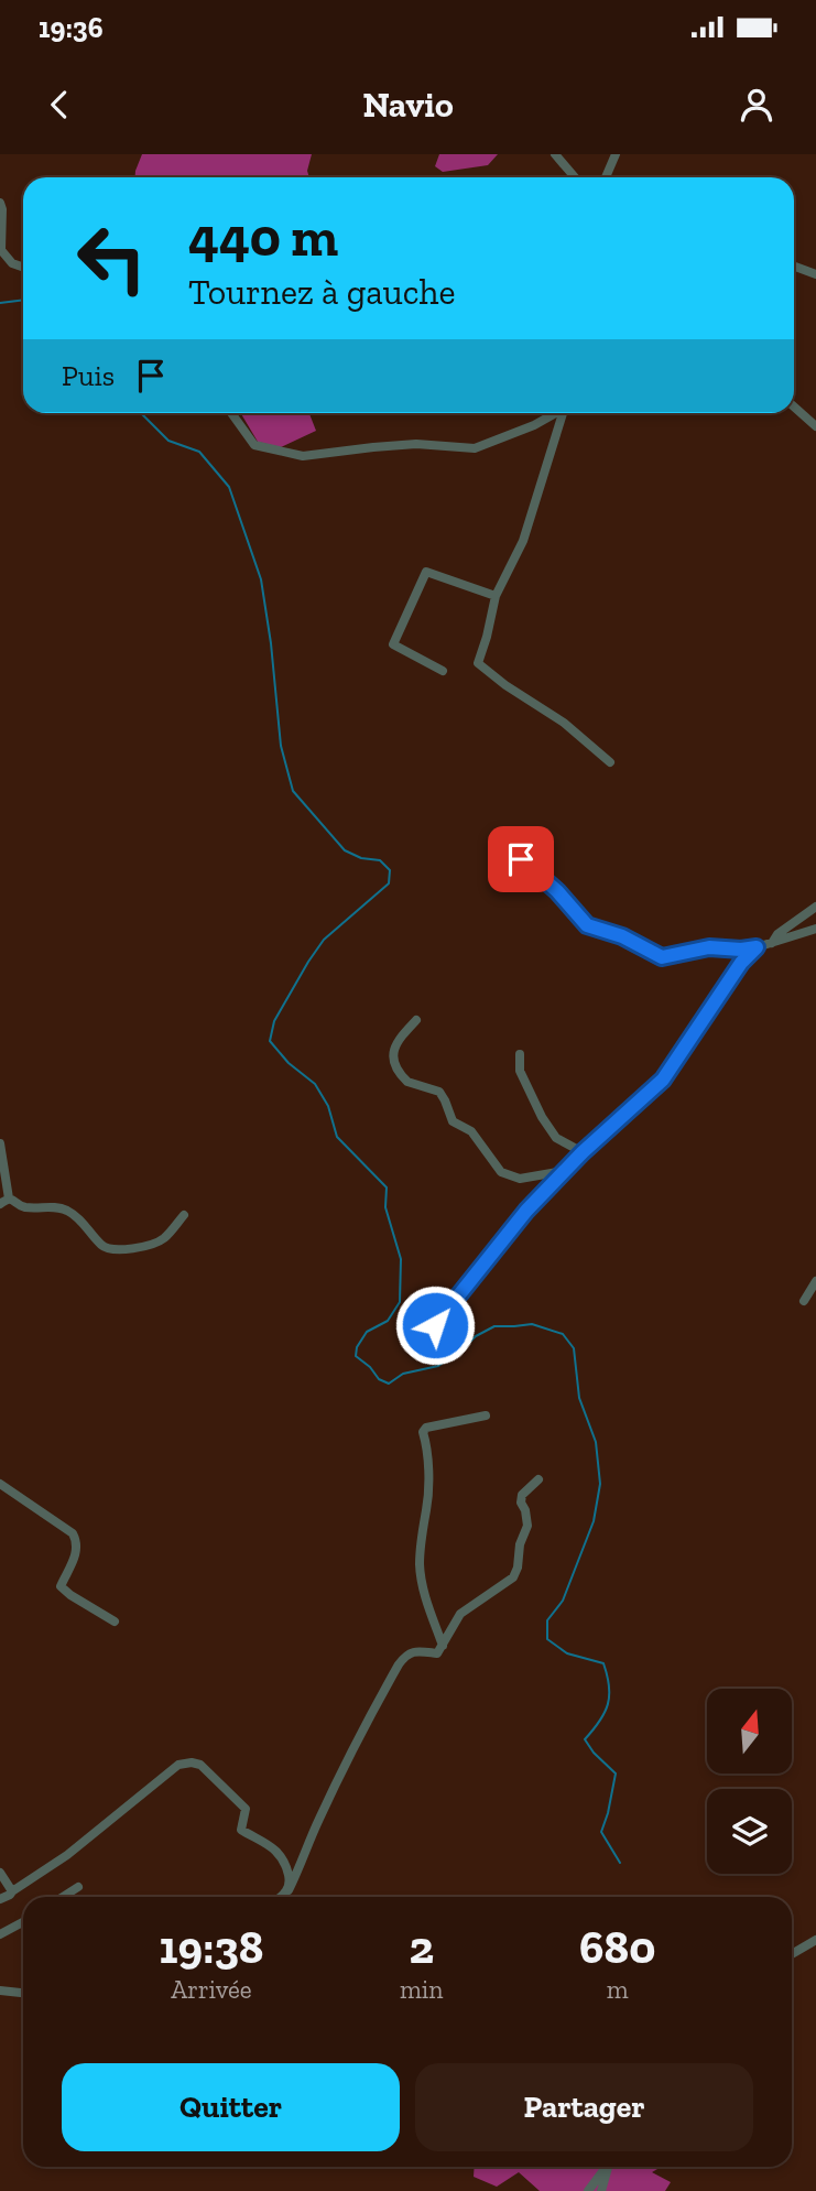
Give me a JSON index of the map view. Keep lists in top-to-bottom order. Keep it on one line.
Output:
{"north":"top","page":{"status":"19:36","header":"Navio","turn":["440 m","Tournez à gauche"],"then":"Puis","eta":["19:38","Arrivée","2","min","680","m"],"buttons":["Quitter","Partager"]}}
